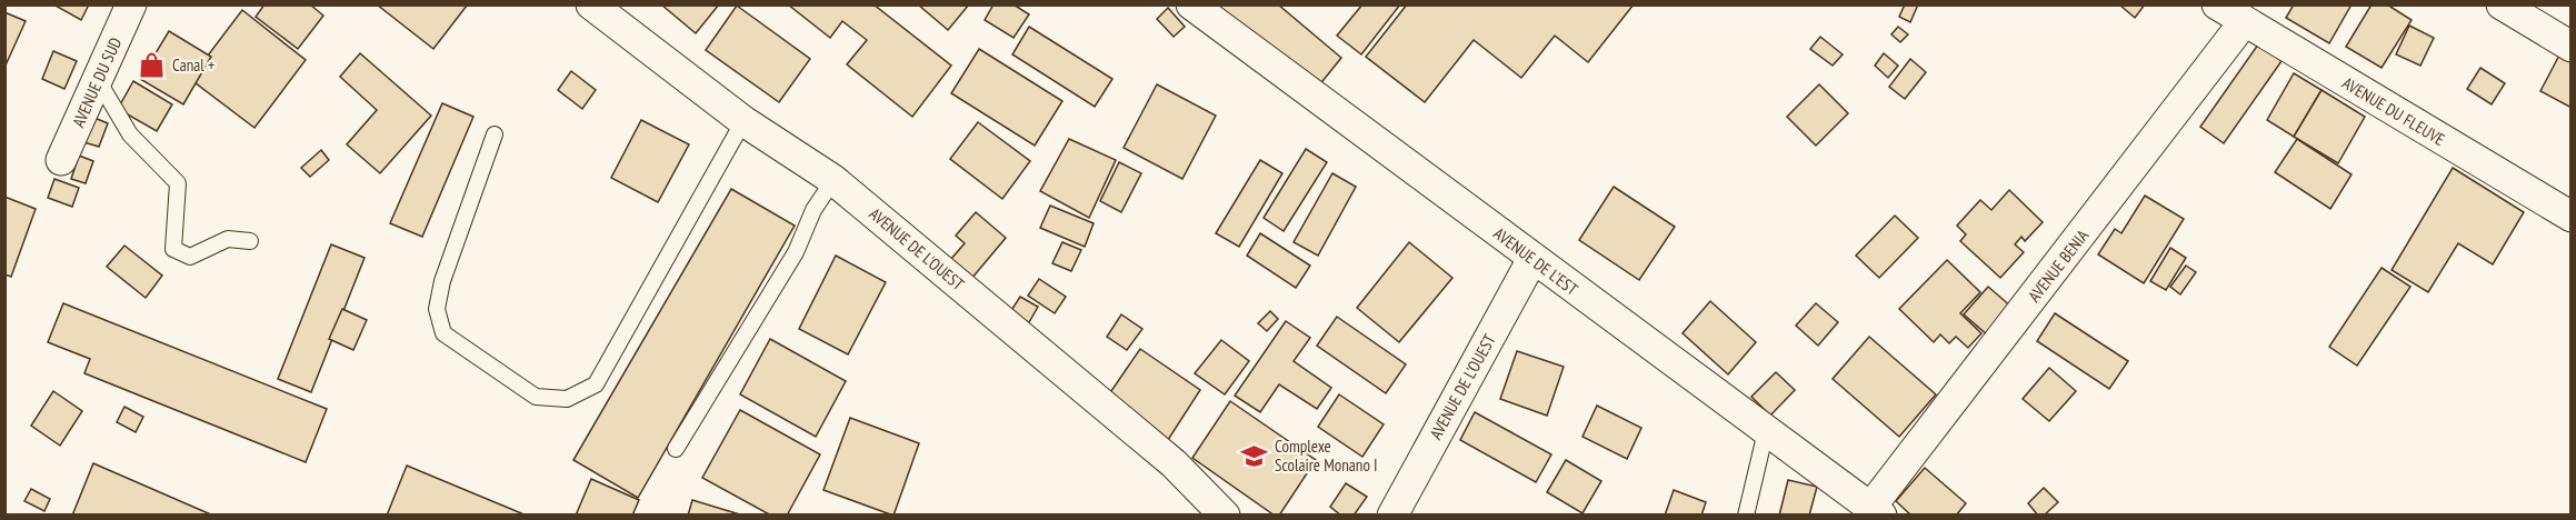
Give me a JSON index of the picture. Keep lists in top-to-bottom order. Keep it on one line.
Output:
{"streets":{"street":["AVENUE DU SUD","AVENUE DU FLEUVE","AVENUE DE L'OUEST","AVENUE DE L'EST","AVENUE BENIA"]},"crossings":[["AVENUE DU FLEUVE","AVENUE BENIA"],["AVENUE DE L'OUEST","AVENUE DE L'EST"],["AVENUE DE L'EST","AVENUE BENIA"]],"places":{"shop":["Canal +"],"school or university":["Complexe Scolaire Monano I"]}}
